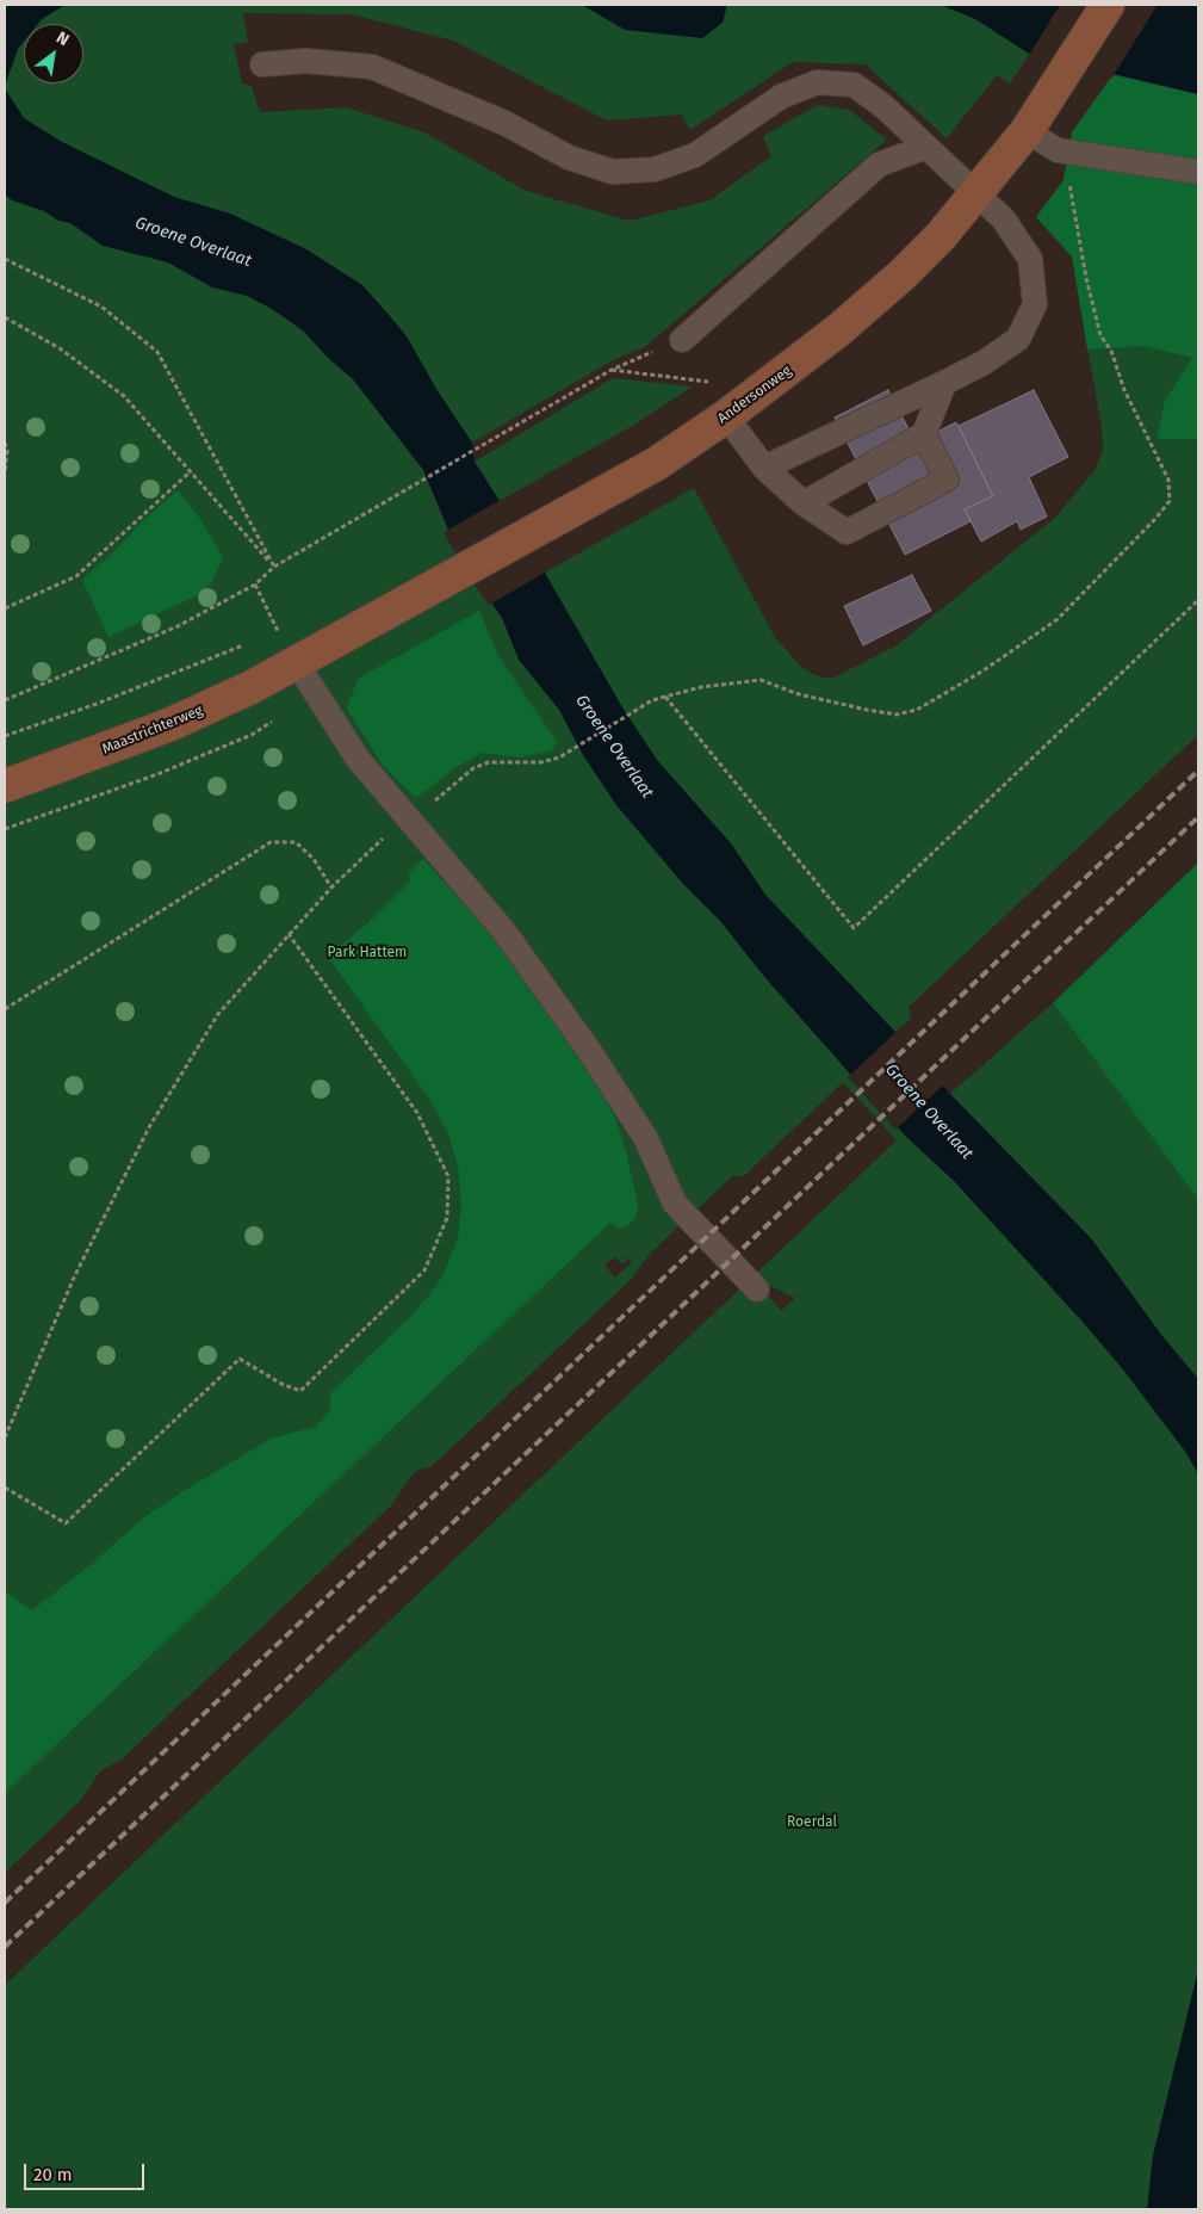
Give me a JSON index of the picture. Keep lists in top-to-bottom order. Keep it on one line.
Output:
{"streets":{"main road":["Andersonweg","Maastrichterweg"]},"crossings":[["Andersonweg","Maastrichterweg"]],"water":["Groene Overlaat"],"parks":["Park Hattem","Roerdal"],"scale_bar":"20 m","north":"top right"}
